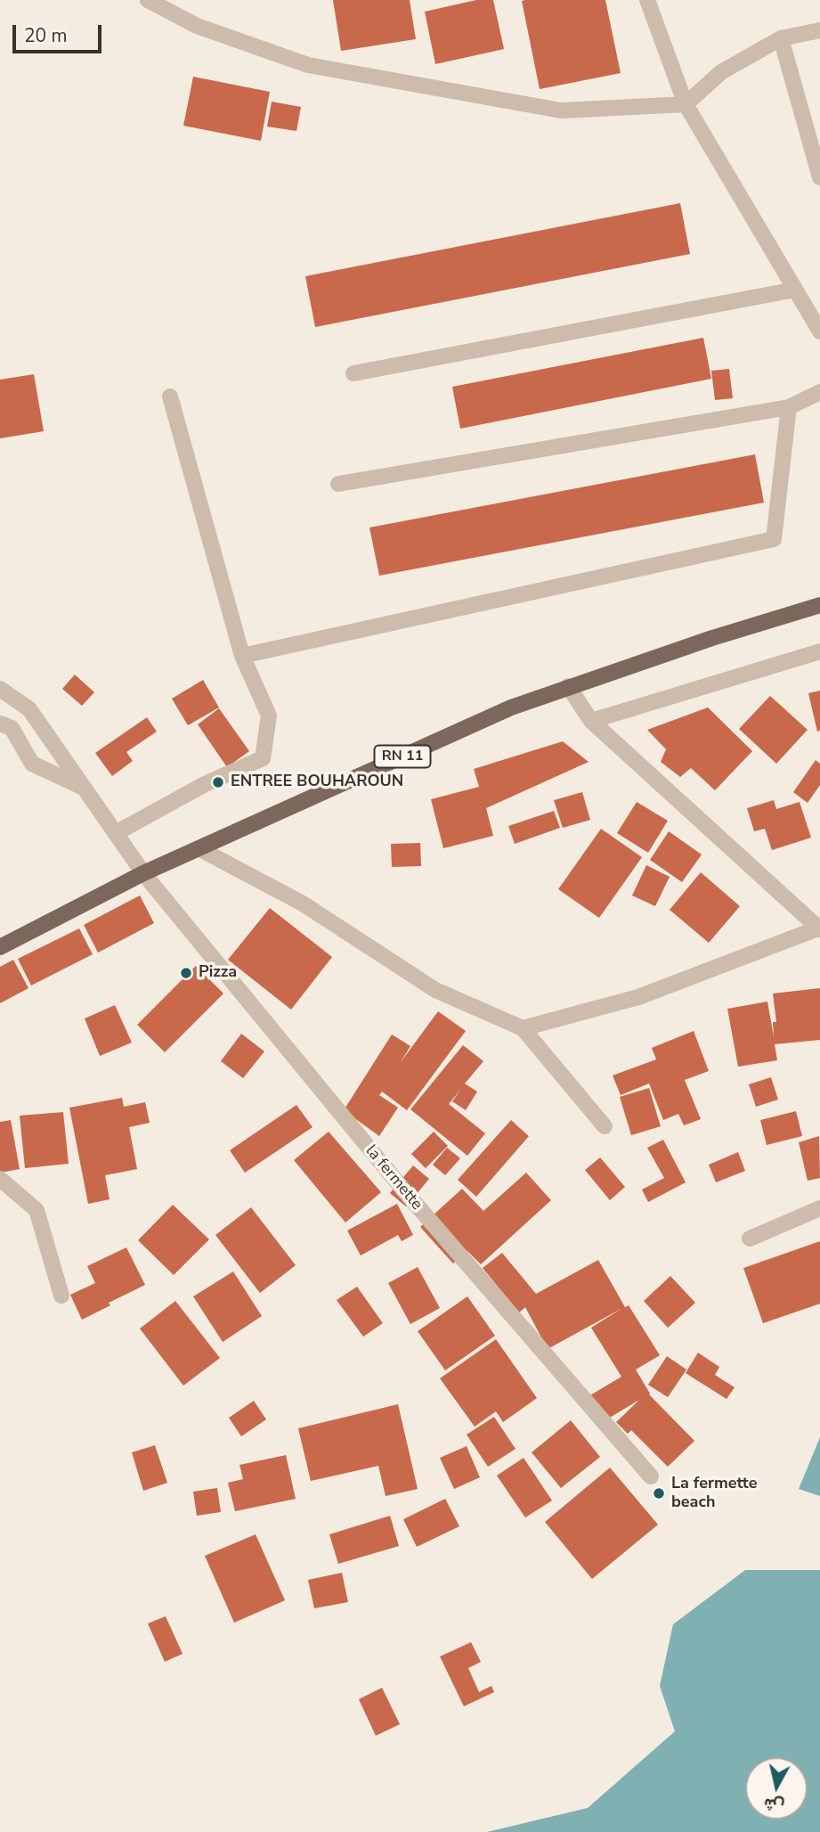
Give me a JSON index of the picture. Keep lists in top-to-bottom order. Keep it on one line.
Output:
{"streets":{"main road":["RN 11"],"street":["la fermette"]},"crossings":[["RN 11","la fermette"]],"places":["ENTREE BOUHAROUN","Pizza","La fermette beach"],"scale_bar":"20 m","north":"bottom"}
